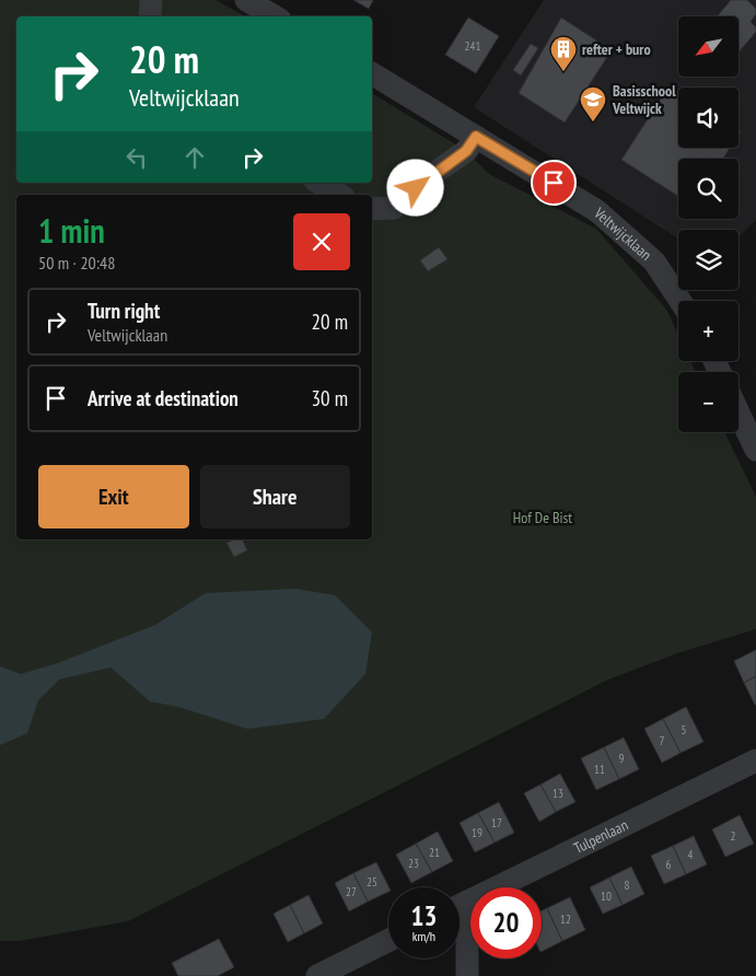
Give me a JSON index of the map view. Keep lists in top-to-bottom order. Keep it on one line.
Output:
{"streets":{"street":["Veltwijcklaan","Tulpenlaan"]},"parks":["Hof De Bist"],"places":{"building":["refter + buro"],"school or university":["Basisschool Veltwijck"]},"house_numbers":["241","5","7","9","11","13","17","19","2","21","4","23","6","25","8","27","10","12"],"north":"bottom left","page":{"map_buttons":["+","−"],"turn":["20 m","Veltwijcklaan"],"heading":["1 min","50 m · 20:48"],"list":[{"name":"Turn right","note":"Veltwijcklaan","value":"20 m"},{"name":"Arrive at destination","value":"30 m"}],"buttons":["Exit","Share"],"speed":"13 km/h","limit":"20"}}
